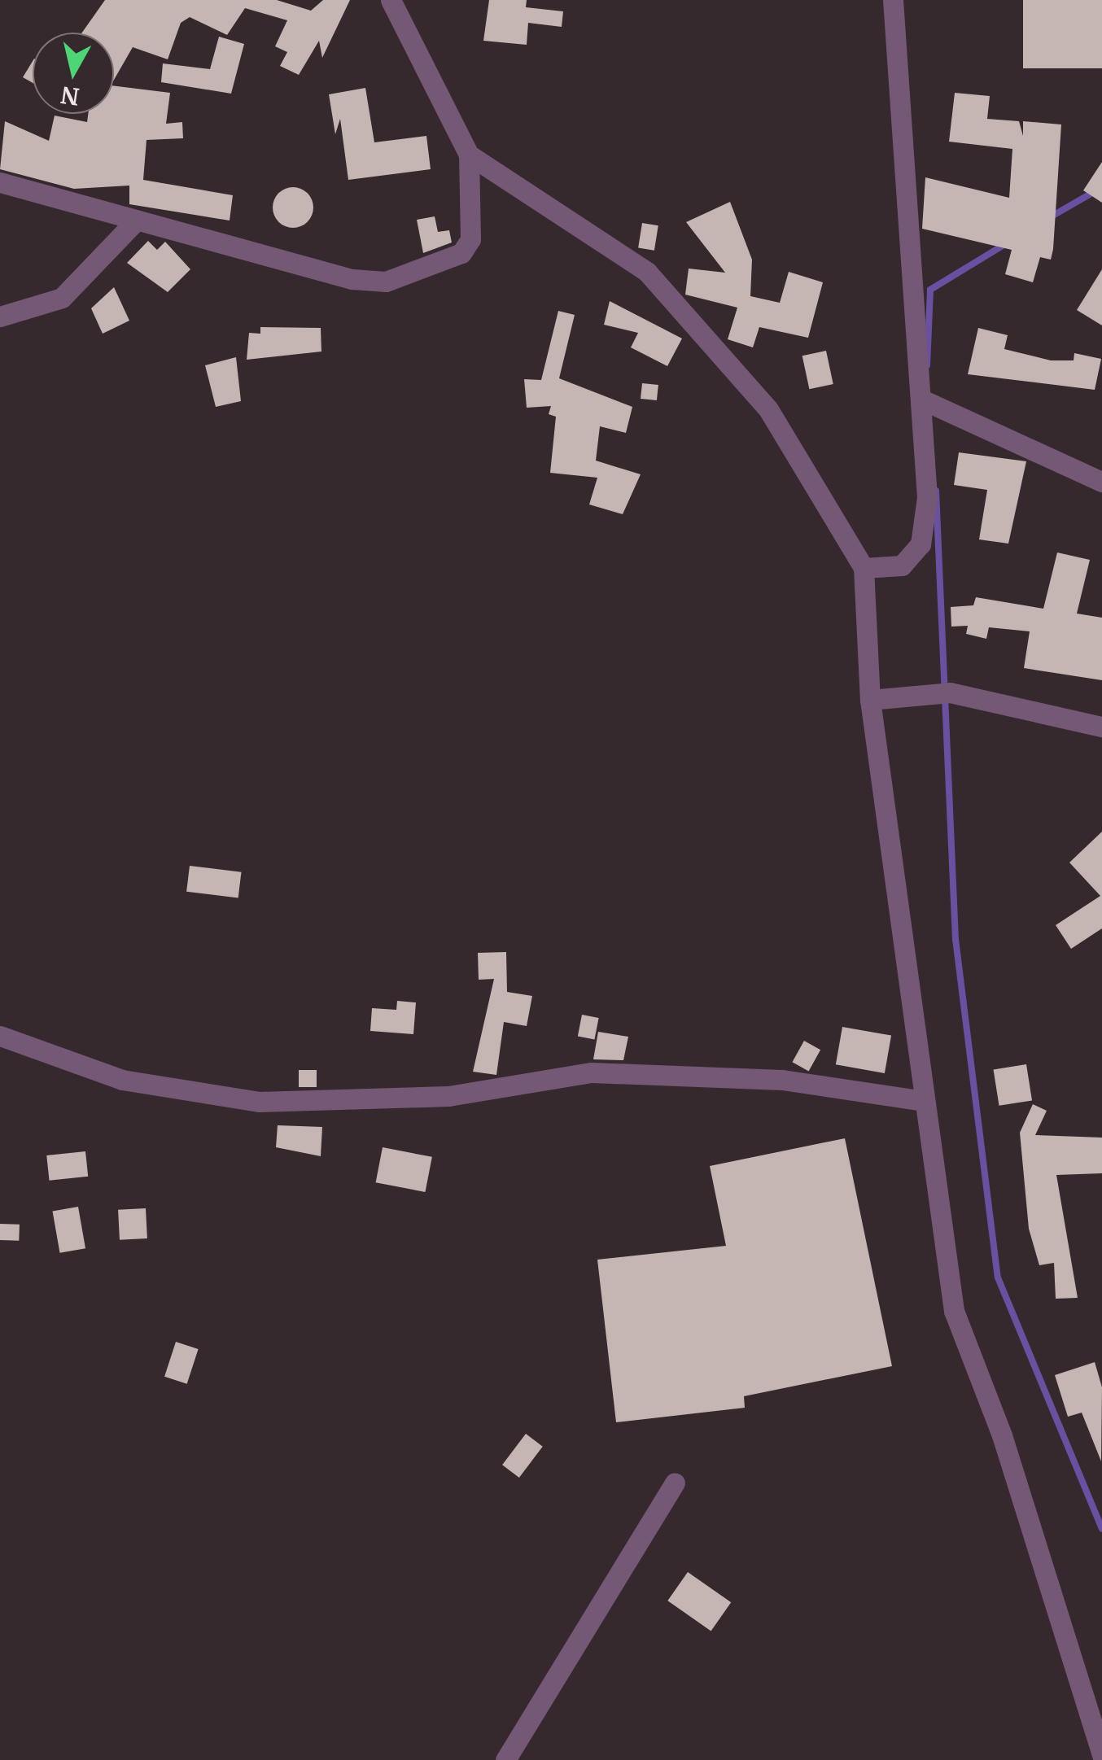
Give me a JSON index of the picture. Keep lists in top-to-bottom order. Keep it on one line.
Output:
{"north":"bottom"}
